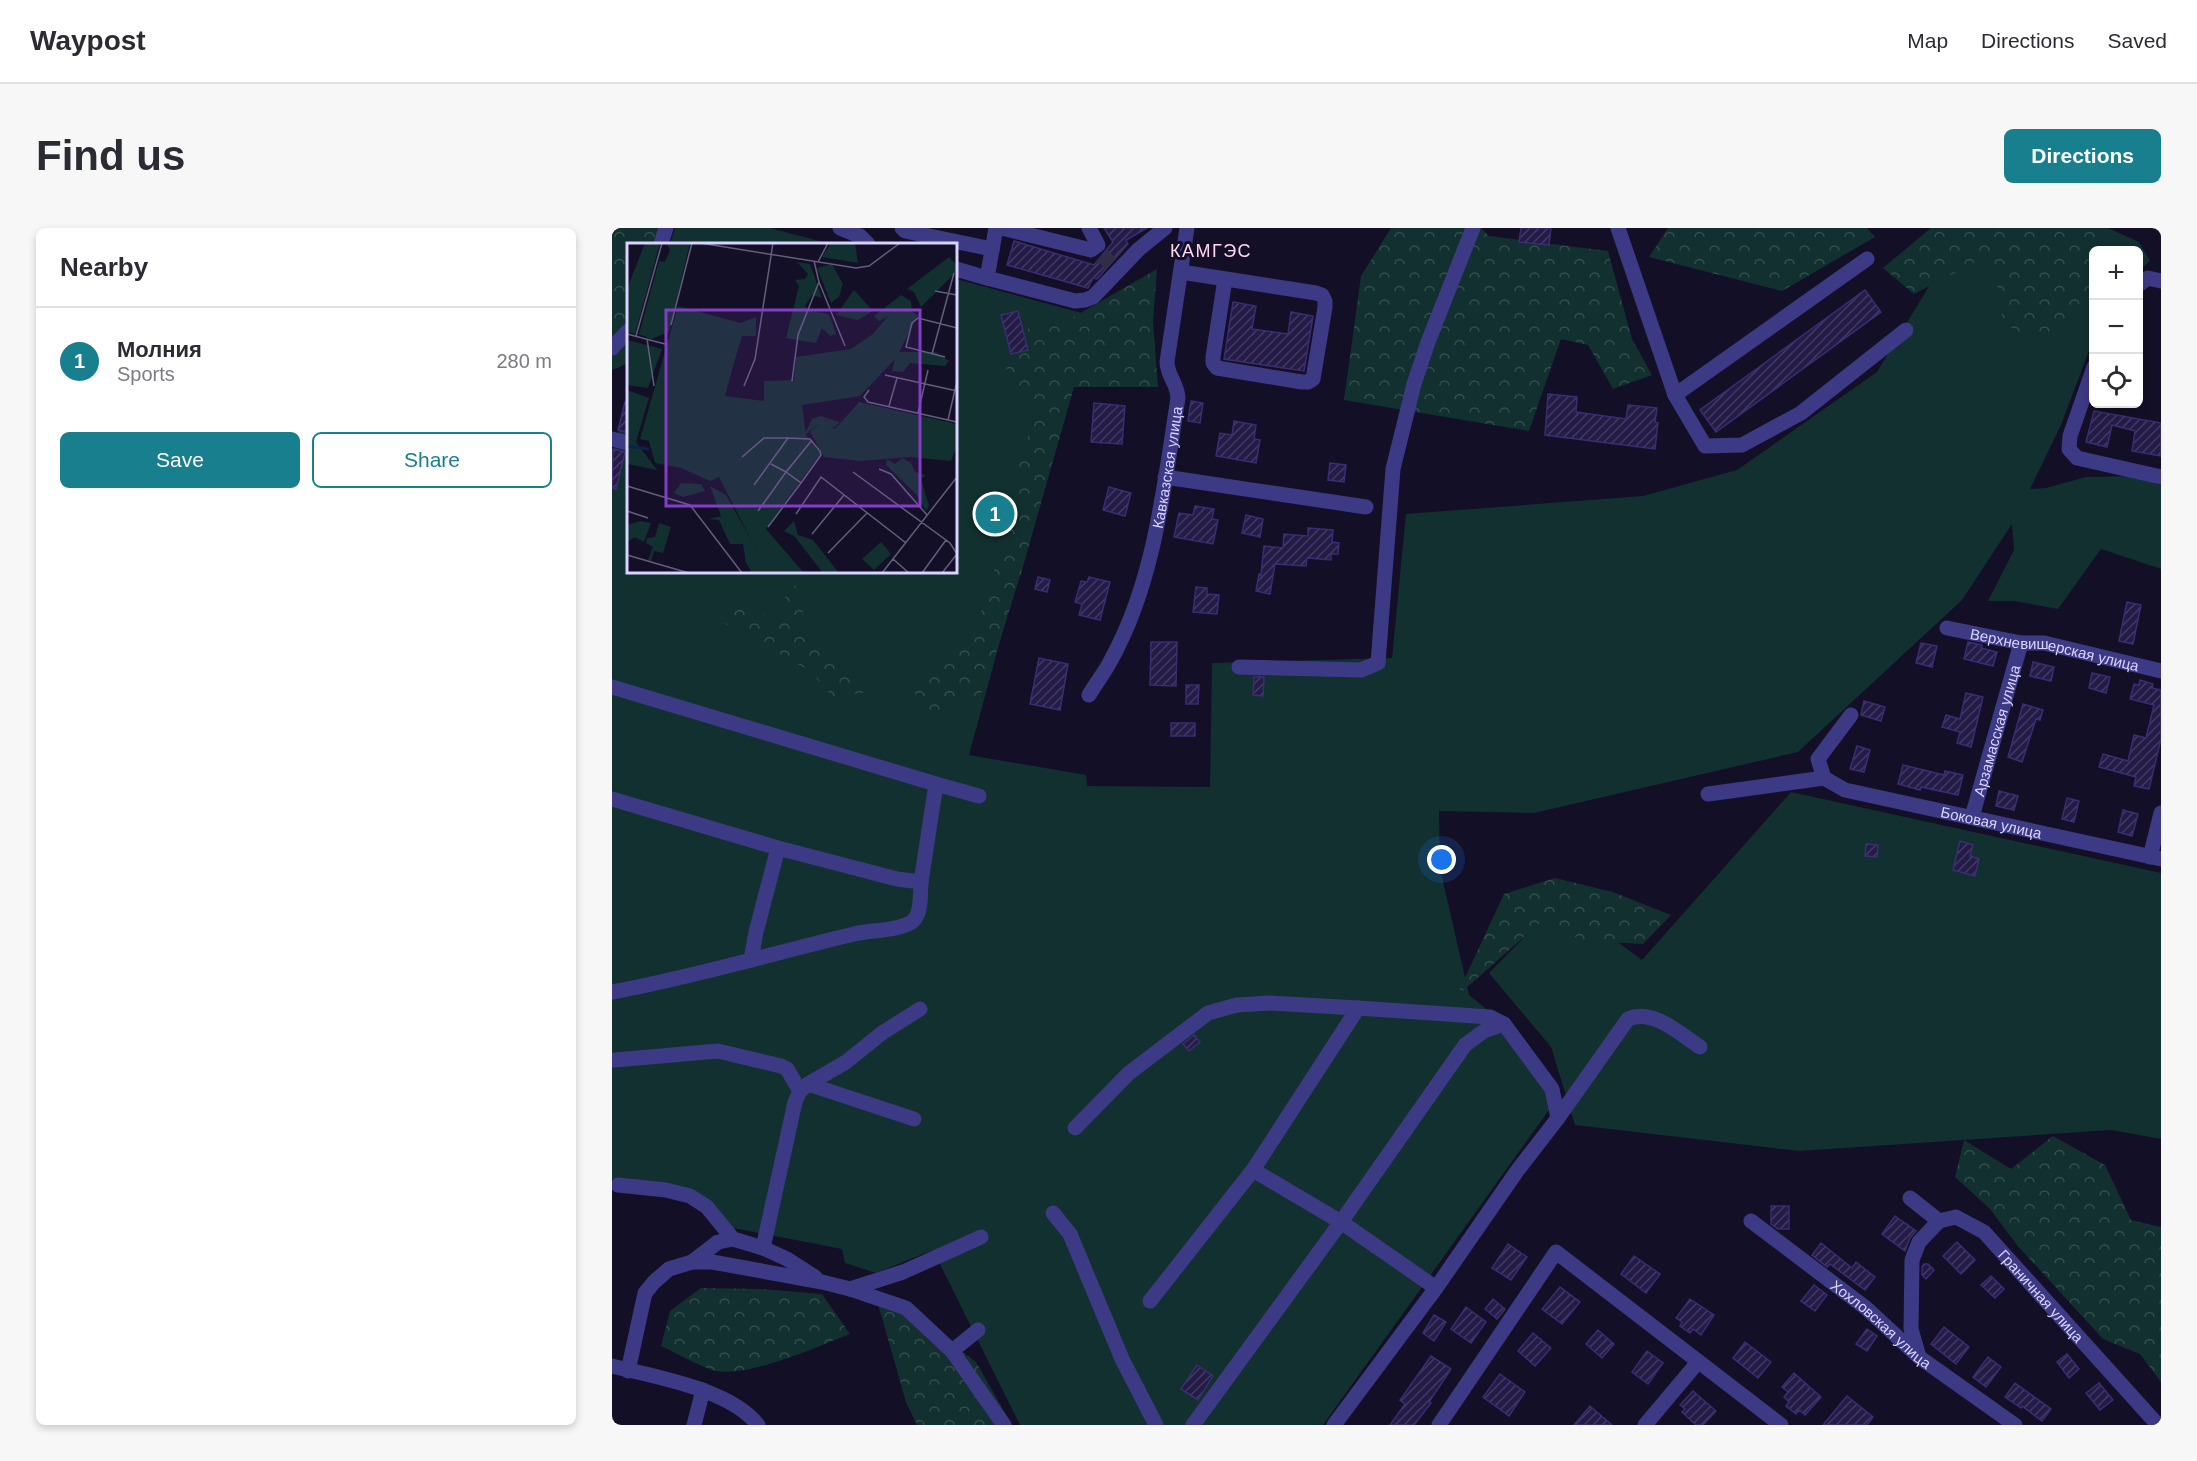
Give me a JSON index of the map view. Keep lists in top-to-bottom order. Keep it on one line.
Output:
{"streets":{"street":["Кавказская улица","Верхневишерская улица","Арзамасская улица","Боковая улица","Граничная улица","Хохловская улица"]},"crossings":[["Верхневишерская улица","Арзамасская улица"],["Арзамасская улица","Боковая улица"]],"districts":["КАМГЭС"],"page":{"header":"Waypost","nav":["Map","Directions","Saved"],"buttons":["Directions",["Save","Share"]],"title":"Find us","heading":"Nearby","map_buttons":["+","−"],"list":[{"mark":"1","name":"Молния","note":"Sports","value":"280 m"}],"pins":"1"}}
